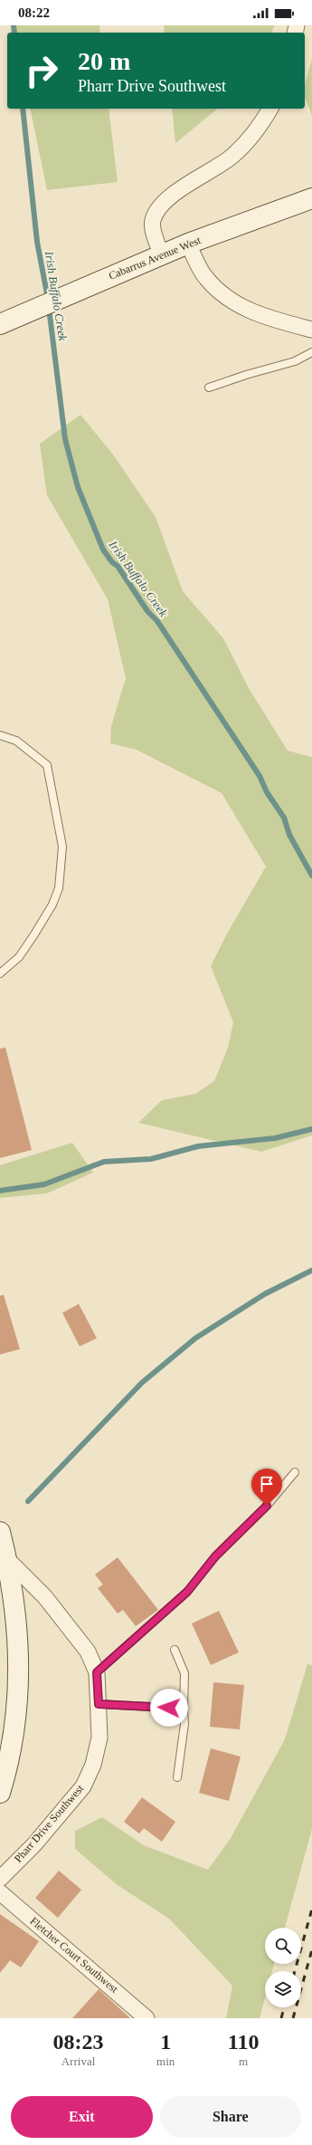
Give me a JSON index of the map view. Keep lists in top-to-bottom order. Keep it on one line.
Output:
{"streets":{"main road":["Cabarrus Avenue West"],"street":["Pharr Drive Southwest","Fletcher Court Southwest"]},"water":["Irish Buffalo Creek"],"page":{"status":"08:22","turn":["20 m","Pharr Drive Southwest"],"eta":["08:23","Arrival","1","min","110","m"],"buttons":["Exit","Share"]}}
